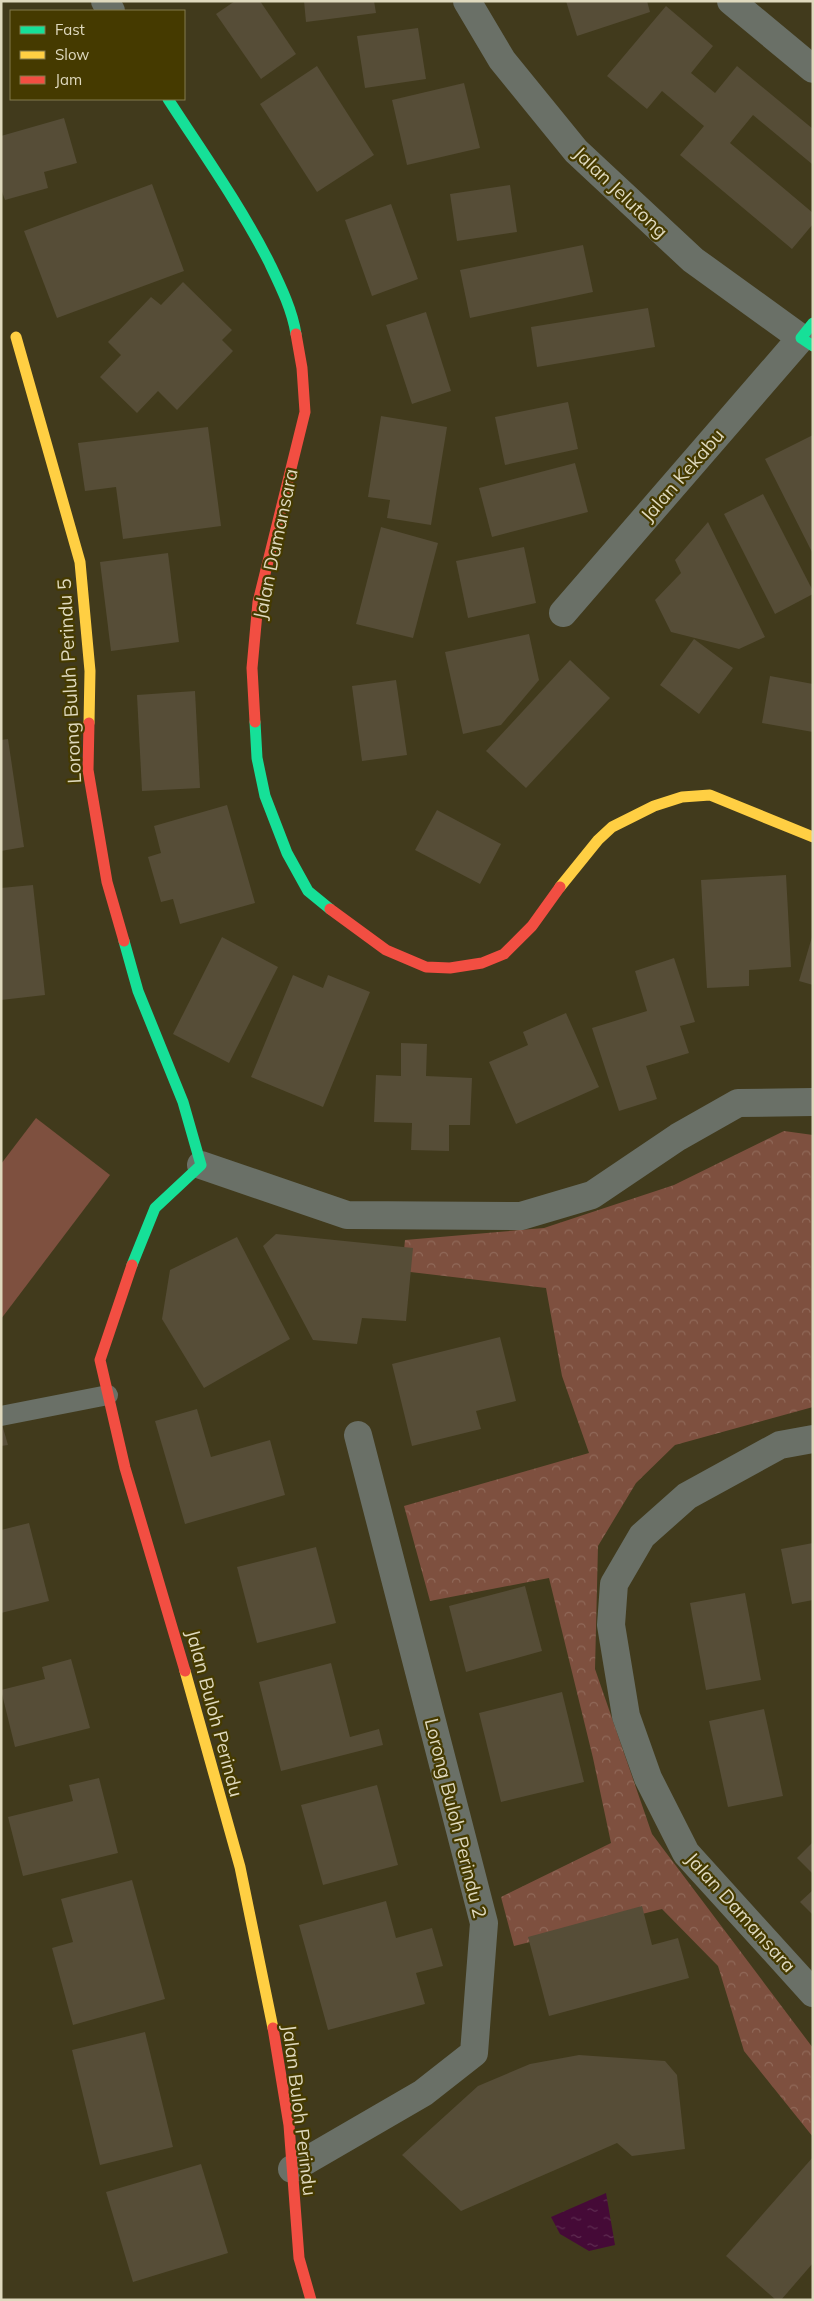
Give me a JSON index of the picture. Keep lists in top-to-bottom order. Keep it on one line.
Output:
{"streets":{"street":["Jalan Jelutong","Jalan Kekabu","Jalan Damansara","Lorong Buluh Perindu 5","Jalan Buloh Perindu","Lorong Buloh Perindu 2"]},"crossings":[["Jalan Jelutong","Jalan Kekabu"],["Lorong Buluh Perindu 5","Jalan Buloh Perindu"],["Jalan Buloh Perindu","Lorong Buloh Perindu 2"]],"legend":["Fast","Slow","Jam"]}
